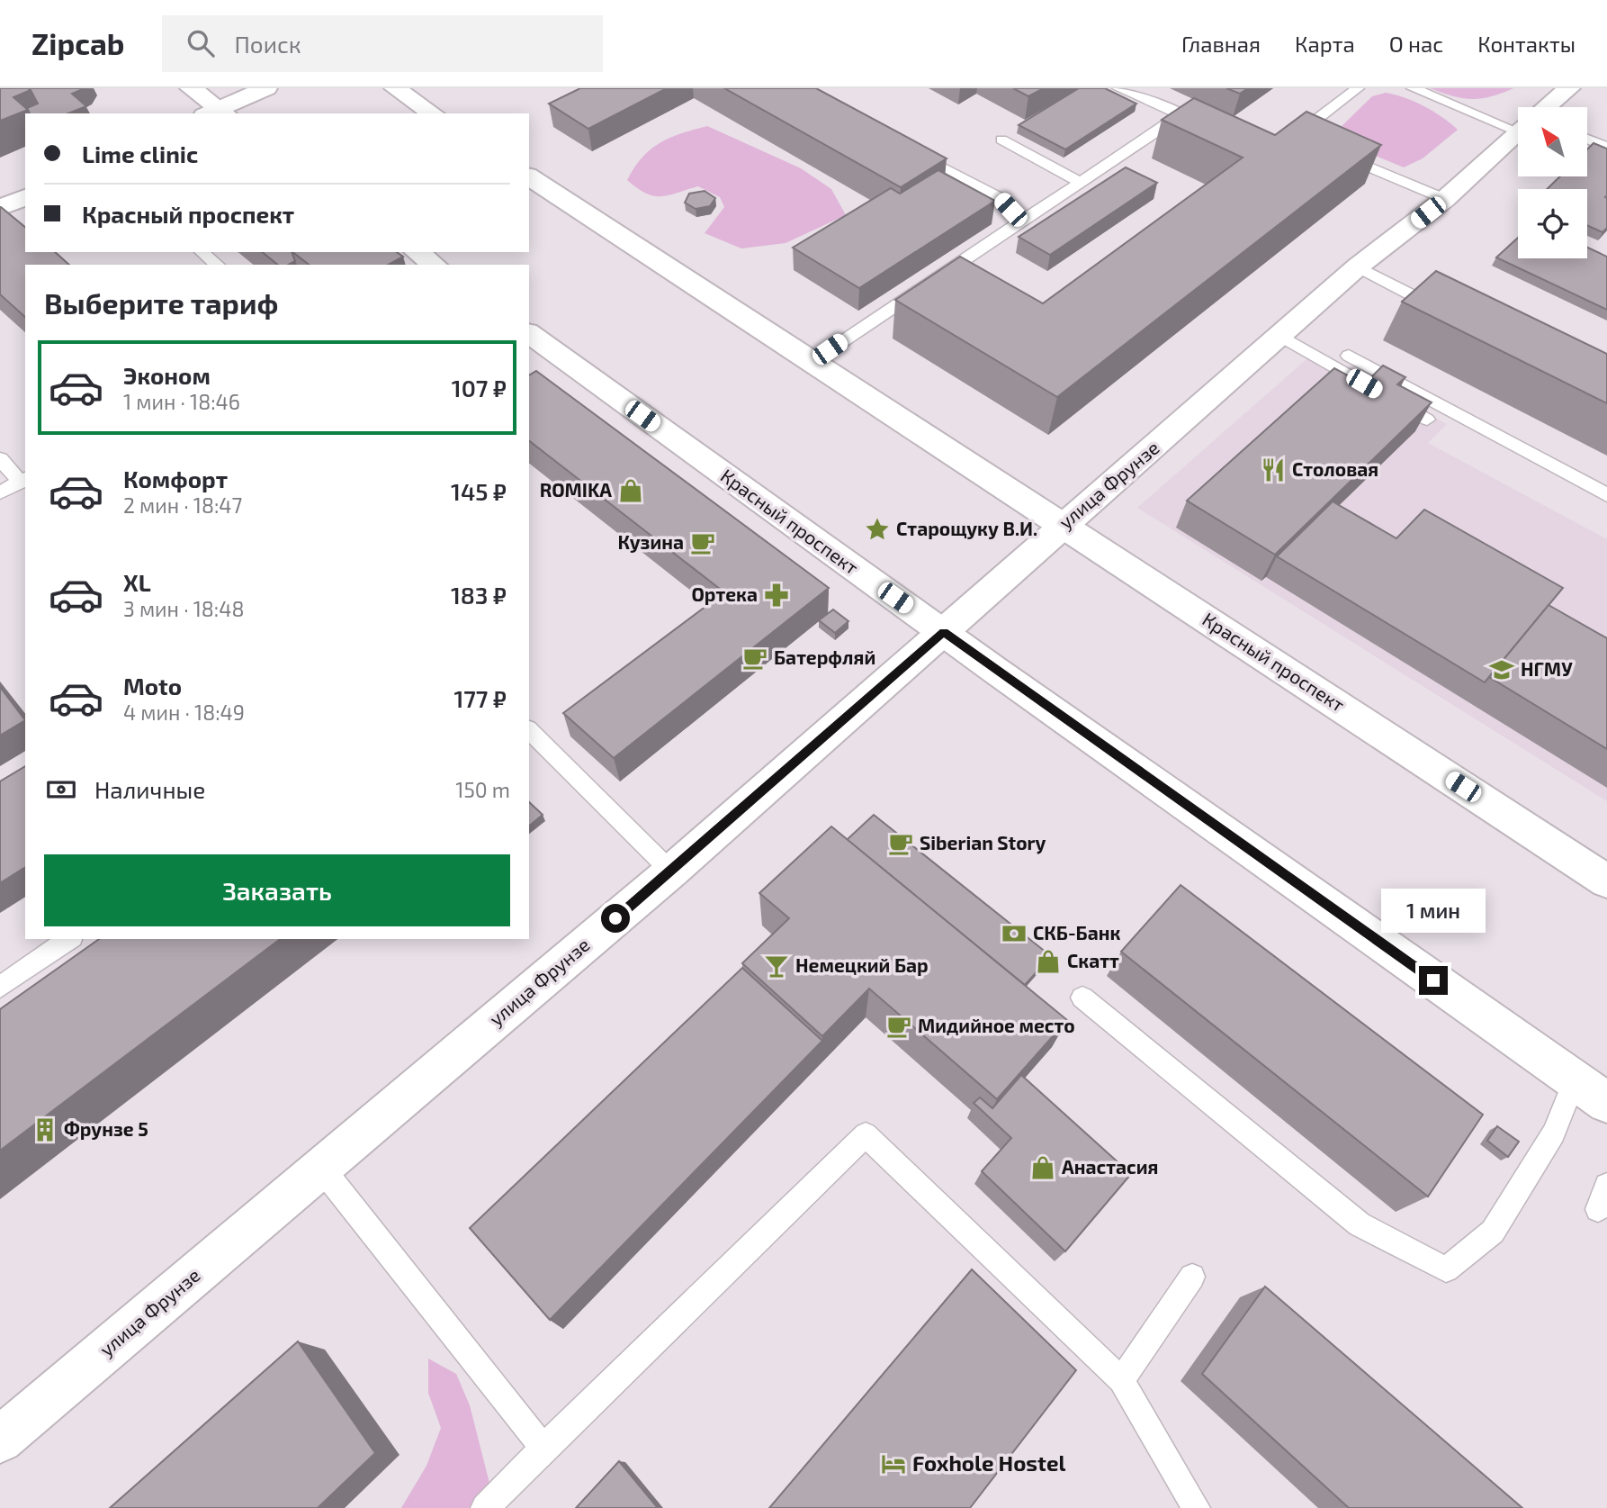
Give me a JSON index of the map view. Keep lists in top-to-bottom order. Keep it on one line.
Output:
{"streets":{"main road":["улица Фрунзе","Красный проспект"]},"crossings":[["улица Фрунзе","Красный проспект"]],"places":{"restaurant":["Столовая"],"shop":["ROMIKA","Скатт","Анастасия"],"place":["Старощуку В.И."],"cafe":["Кузина","Батерфляй","Siberian Story","Мидийное место"],"pharmacy":["Ортека"],"school or university":["НГМУ"],"bank":["СКБ-Банк"],"bar":["Немецкий Бар"],"building":["Фрунзе 5"],"hotel":["Foxhole Hostel"]},"north":"top left","page":{"header":"Zipcab","search":"Поиск","nav":["Главная","Карта","О нас","Контакты"],"banner":["Lime clinic","Красный проспект"],"heading":"Выберите тариф","list":[{"name":"Эконом","note":"1 мин · 18:46","value":"107 ₽"},{"name":"Комфорт","note":"2 мин · 18:47","value":"145 ₽"},{"name":"XL","note":"3 мин · 18:48","value":"183 ₽"},{"name":"Moto","note":"4 мин · 18:49","value":"177 ₽"}],"pay":["Наличные","150 m"],"buttons":"Заказать","bubble":"1 мин"}}
